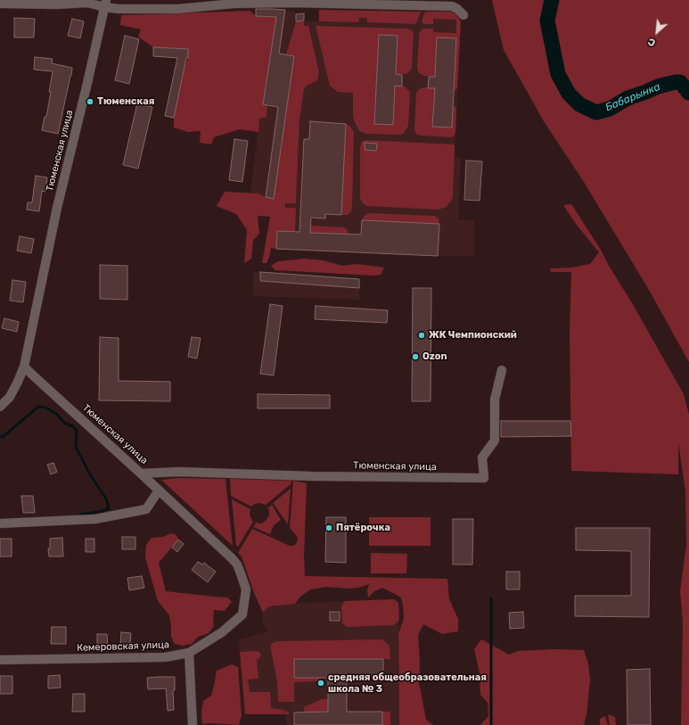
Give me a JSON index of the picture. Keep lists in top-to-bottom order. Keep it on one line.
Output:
{"streets":{"street":["Тюменская улица","Кемеровская улица"]},"crossings":[["Тюменская улица","Кемеровская улица"]],"water":["Бабарынка"],"places":["Тюменская","ЖК Чемпионский","Ozon","Пятёрочка","средняя общеобразовательная школа № 3"],"north":"bottom left"}
